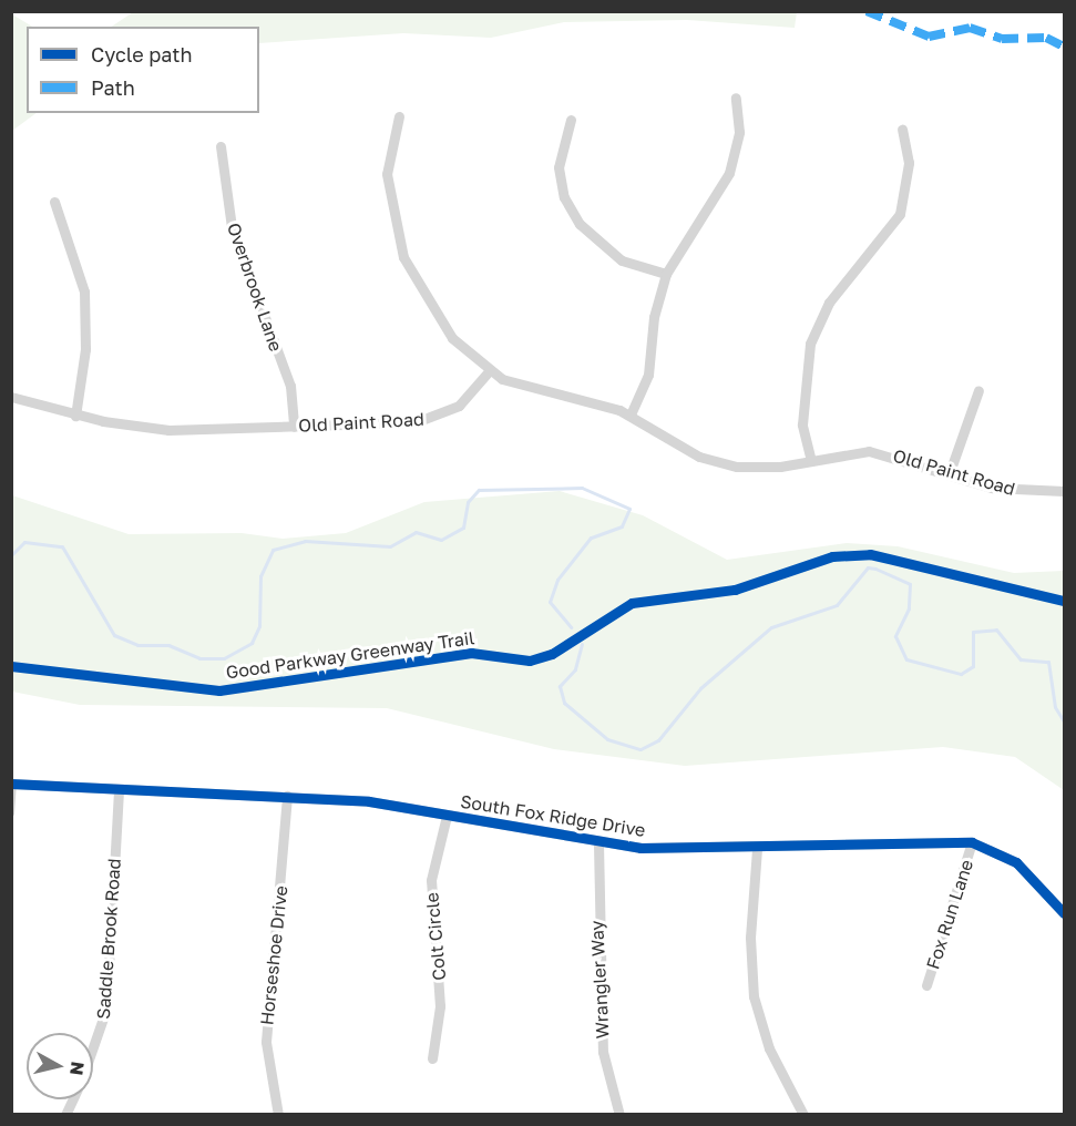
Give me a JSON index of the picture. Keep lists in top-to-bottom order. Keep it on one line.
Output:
{"streets":{"street":["Overbrook Lane","Old Paint Road","South Fox Ridge Drive","Fox Run Lane","Colt Circle","Saddle Brook Road","Horseshoe Drive","Wrangler Way"],"cycle path":["Good Parkway Greenway Trail"]},"crossings":[["Overbrook Lane","Old Paint Road"],["South Fox Ridge Drive","Fox Run Lane"],["South Fox Ridge Drive","Colt Circle"],["South Fox Ridge Drive","Saddle Brook Road"],["South Fox Ridge Drive","Horseshoe Drive"],["South Fox Ridge Drive","Wrangler Way"]],"legend":["Cycle path","Path"],"north":"right"}
